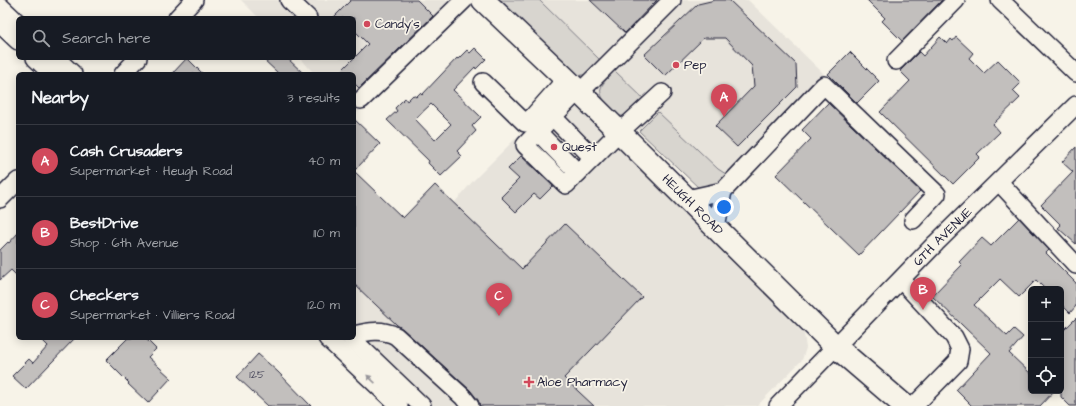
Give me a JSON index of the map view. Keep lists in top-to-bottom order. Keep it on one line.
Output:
{"streets":{"main road":["HEUGH ROAD"],"street":["6TH AVENUE"]},"crossings":[["HEUGH ROAD","6TH AVENUE"]],"places":{"other":["Candy's","Pep","Quest"],"health":["Aloe Pharmacy"]},"house_numbers":["125"],"page":{"search":"Search here","heading":["Nearby","3 results"],"pins":["A","B","C"],"list":[{"mark":"A","name":"Cash Crusaders","note":"Supermarket · Heugh Road","value":"40 m"},{"mark":"B","name":"BestDrive","note":"Shop · 6th Avenue","value":"110 m"},{"mark":"C","name":"Checkers","note":"Supermarket · Villiers Road","value":"120 m"}],"map_buttons":["+","−"]}}
